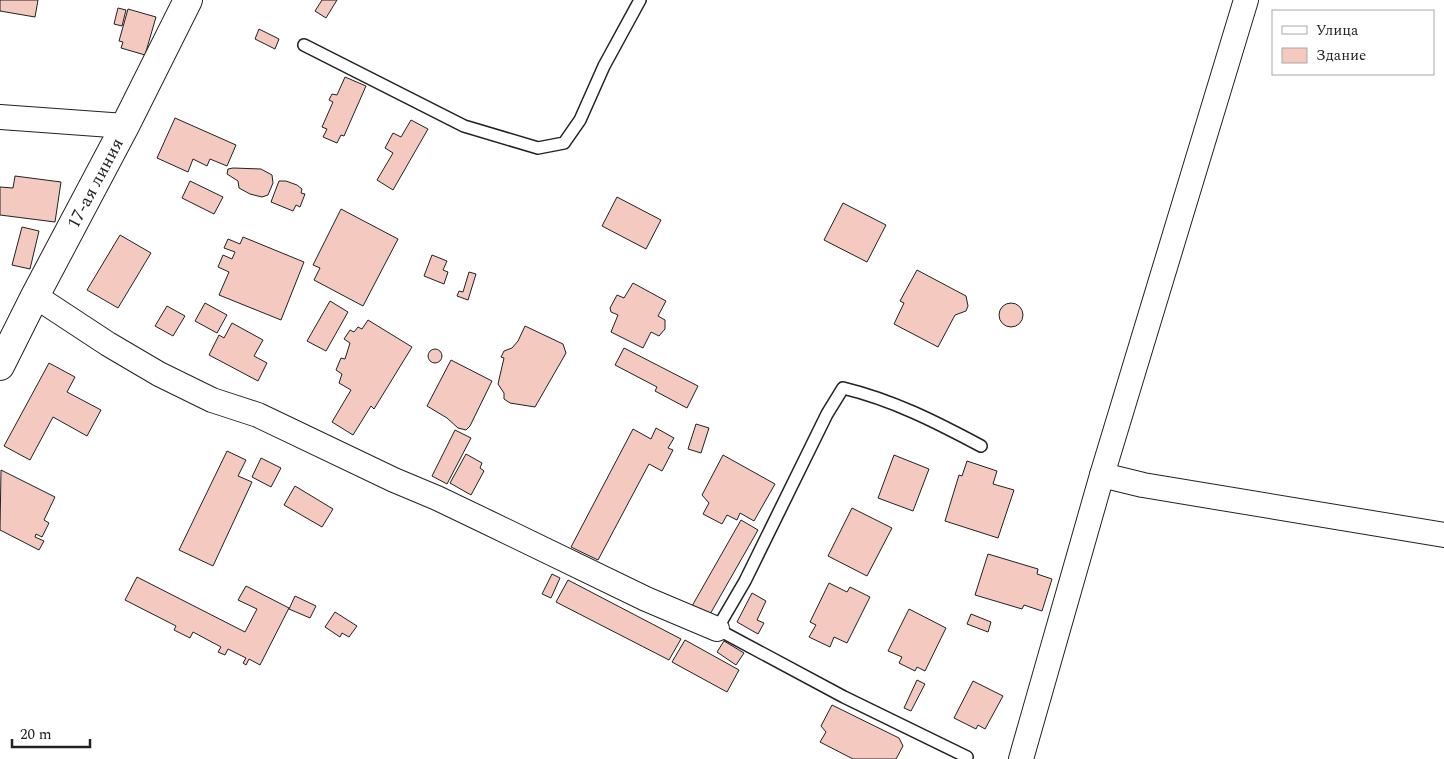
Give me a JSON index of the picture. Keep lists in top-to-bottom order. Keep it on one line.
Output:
{"streets":{"street":["17-ая линия"]},"legend":["Улица","Здание"],"scale_bar":"20 m"}
